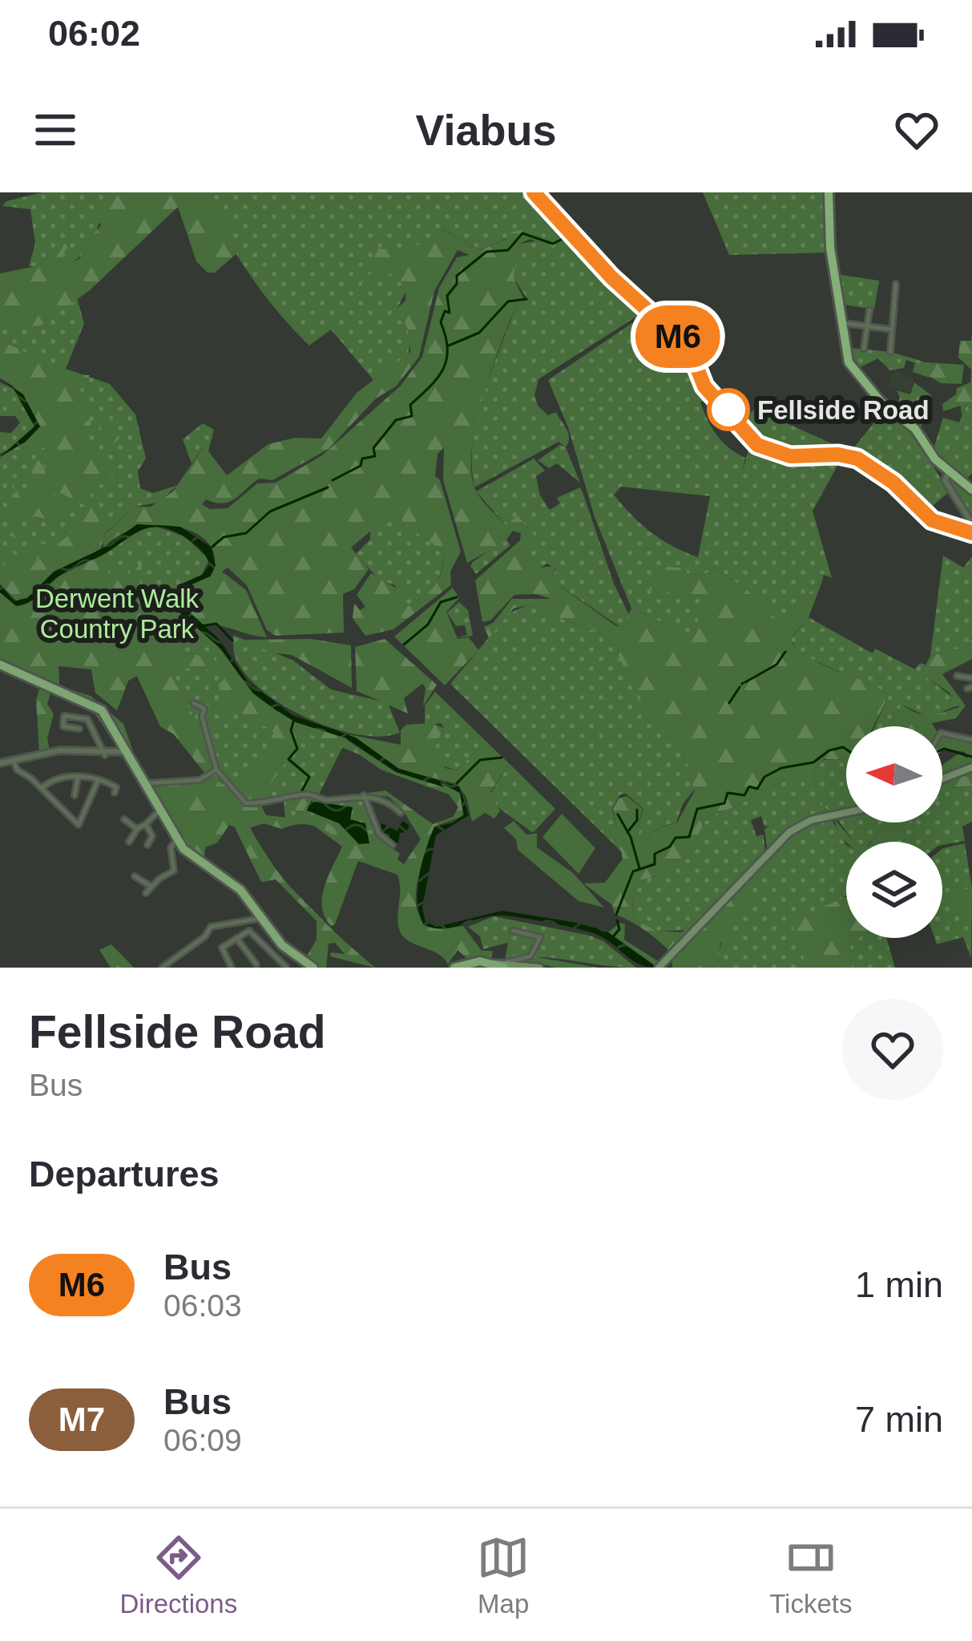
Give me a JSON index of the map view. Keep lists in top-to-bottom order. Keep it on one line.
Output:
{"parks":["Derwent Walk Country Park"],"places":["Fellside Road"],"lines":["bus line M6"],"north":"left","page":{"status":"06:02","header":"Viabus","on_map":"M6","heading":[["Fellside Road","Bus"],"Departures"],"list":[{"mark":"M6","name":"Bus","note":"06:03","value":"1 min"},{"mark":"M7","name":"Bus","note":"06:09","value":"7 min"}],"tabs":["Directions","Map","Tickets"]}}
